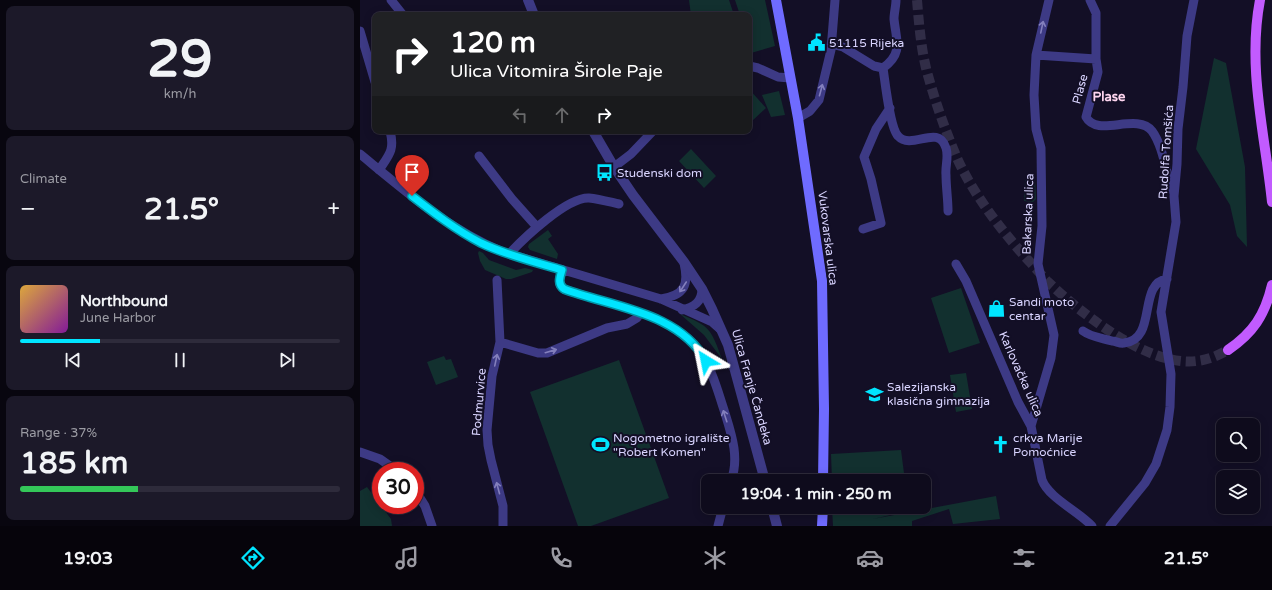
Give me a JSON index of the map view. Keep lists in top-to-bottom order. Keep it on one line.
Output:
{"streets":{"main road":["Vukovarska ulica"],"street":["Plase","Rudolfa Tomšića","Bakarska ulica","Karlovačka ulica","Ulica Franje Čandeka","Podmurvice"]},"crossings":[["Plase","Rudolfa Tomšića"],["Bakarska ulica","Karlovačka ulica"]],"one_way":["Podmurvice"],"districts":["Plase"],"places":{"public building":["51115 Rijeka"],"bus stop":["Studenski dom"],"shop":["Sandi moto centar"],"school or university":["Salezijanska klasična gimnazija"],"sports":["Nogometno igralište \"Robert Komen\""],"church":["crkva Marije Pomoćnice"]},"page":{"tile":[["29","km/h"],"Climate",["Range · 37%","185 km"]],"turn":["120 m","Ulica Vitomira Širole Paje"],"heat":["−","21.5°","+"],"song":["Northbound","June Harbor"],"limit":"30","trip":"19:04 · 1 min · 250 m","tabs":["19:03","21.5°"]}}
